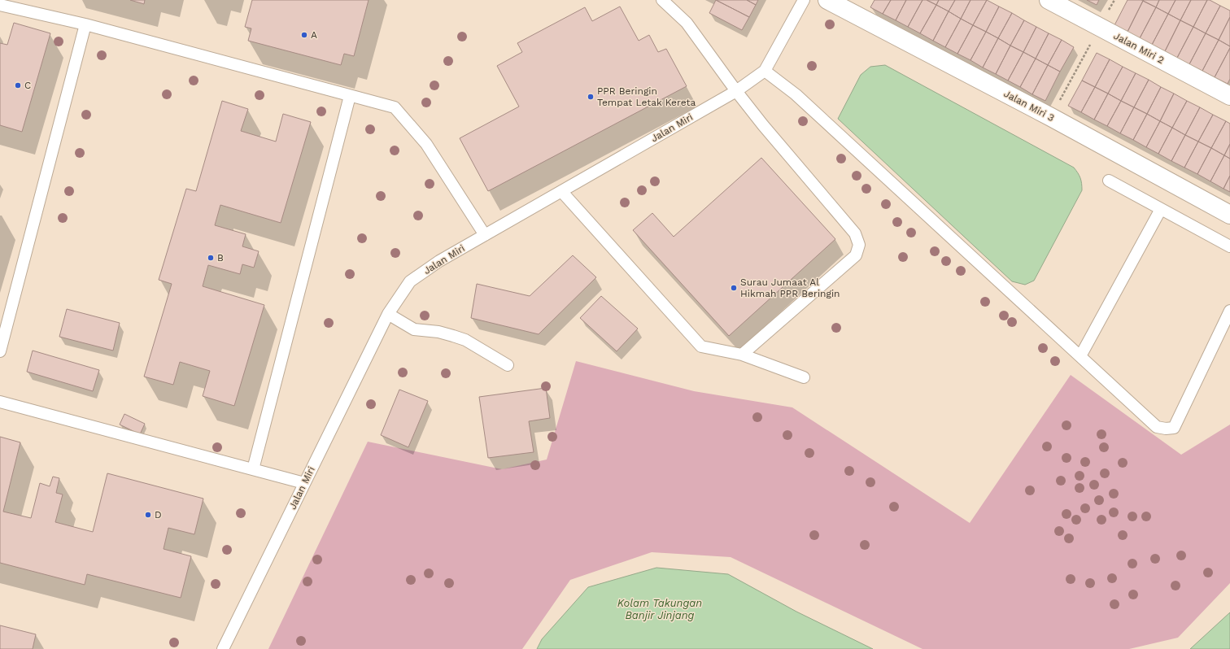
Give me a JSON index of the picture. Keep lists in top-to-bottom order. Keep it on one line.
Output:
{"streets":{"street":["Jalan Miri 2","Jalan Miri 3"],"lane":["Jalan Miri"]},"water":["Kolam Takungan Banjir Jinjang"],"places":["A","C","PPR Beringin Tempat Letak Kereta","B","Surau Jumaat Al Hikmah PPR Beringin","D"]}
